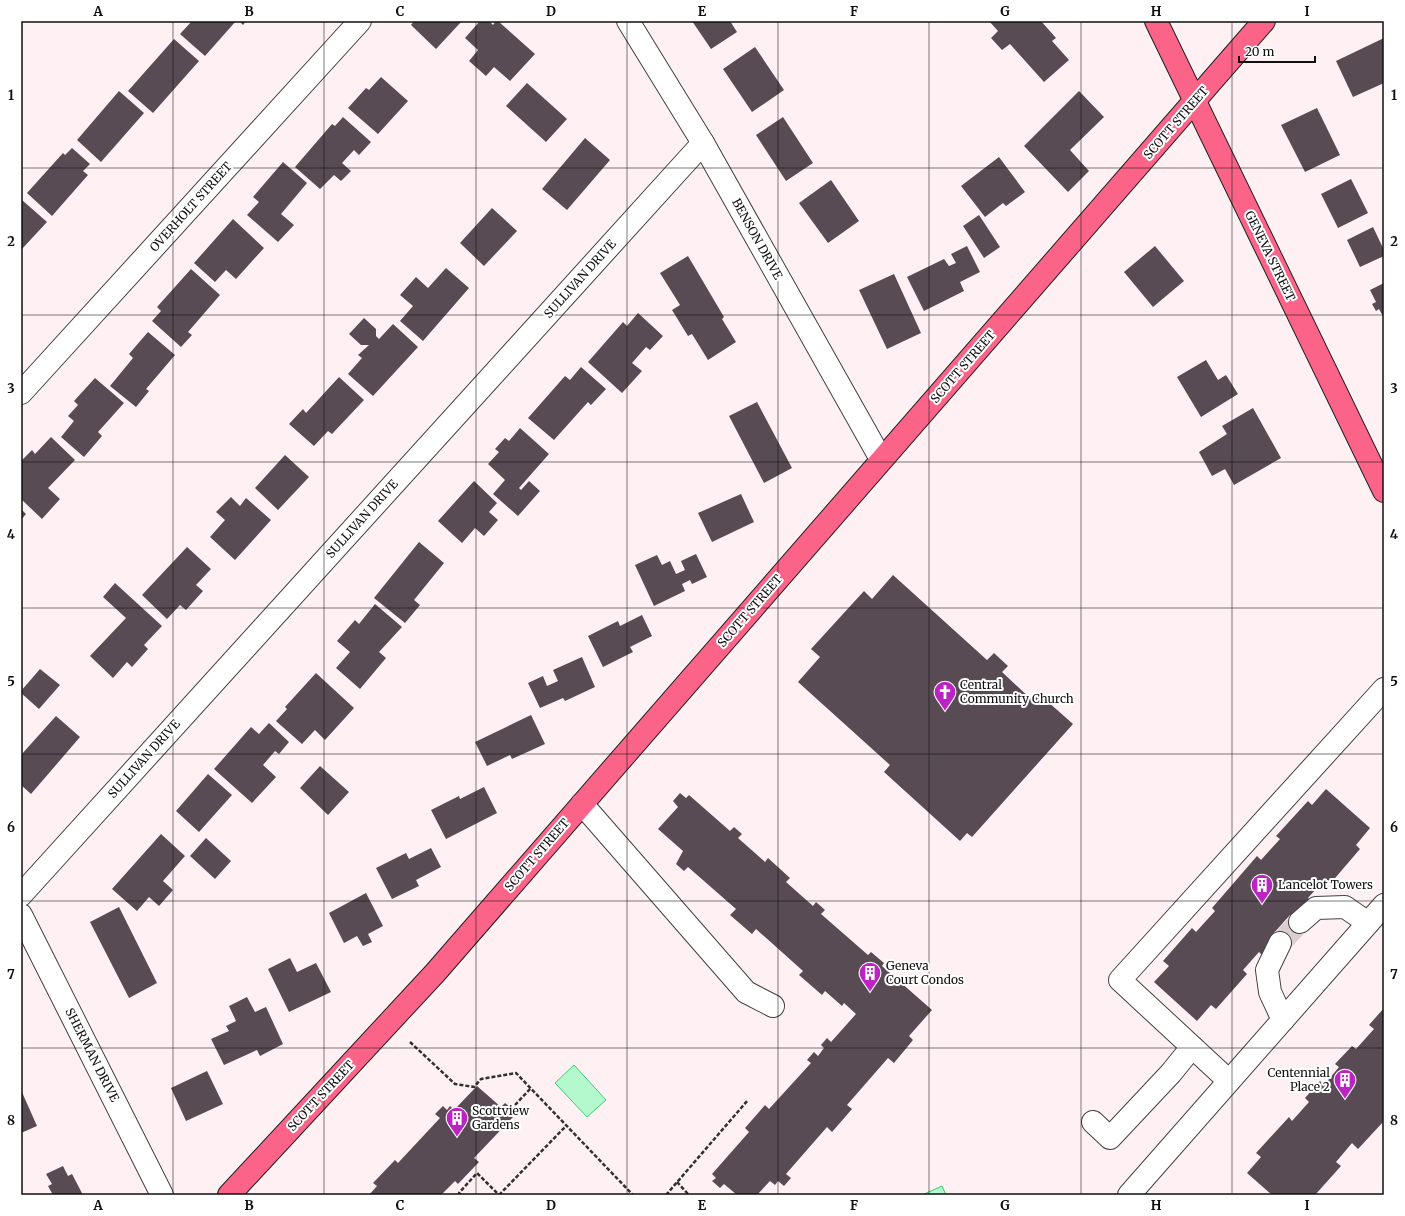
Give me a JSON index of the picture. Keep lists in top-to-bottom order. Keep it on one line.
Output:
{"streets":{"main road":["SCOTT STREET","GENEVA STREET"],"street":["OVERHOLT STREET","BENSON DRIVE","SULLIVAN DRIVE","SHERMAN DRIVE"]},"crossings":[["SCOTT STREET","BENSON DRIVE"],["SCOTT STREET","GENEVA STREET"],["BENSON DRIVE","SULLIVAN DRIVE"]],"places":{"church":["Central Community Church"],"building":["Lancelot Towers","Geneva Court Condos","Centennial Place 2","Scottview Gardens"]},"scale_bar":"20 m","grid":{"columns":["A","B","C","D","E","F","G","H","I"],"rows":["1","2","3","4","5","6","7","8"]}}
